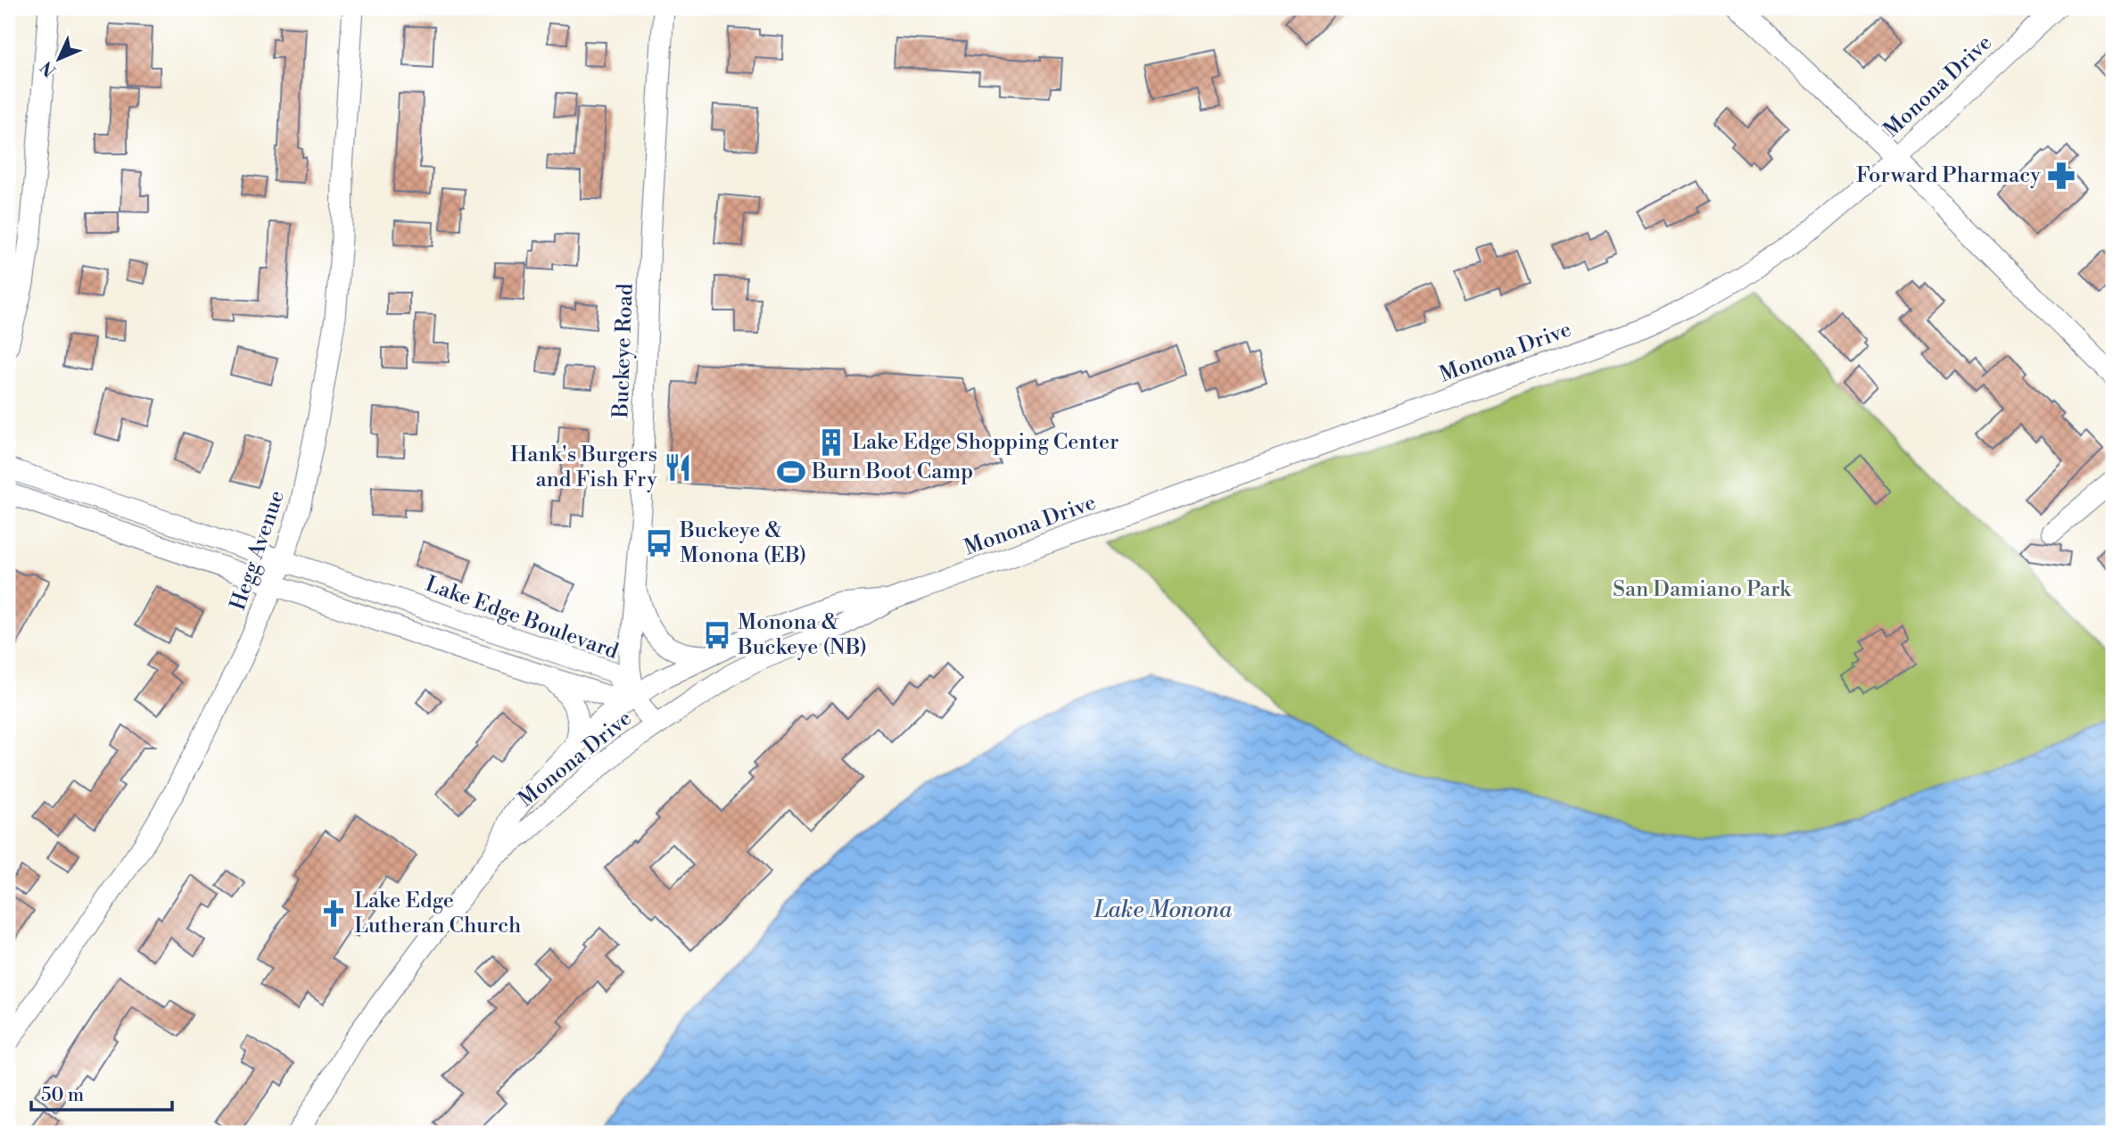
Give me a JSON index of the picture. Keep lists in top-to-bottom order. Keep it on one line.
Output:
{"streets":{"street":["Monona Drive","Buckeye Road","Hegg Avenue","Lake Edge Boulevard"]},"crossings":[["Monona Drive","Buckeye Road"],["Monona Drive","Lake Edge Boulevard"],["Buckeye Road","Lake Edge Boulevard"],["Hegg Avenue","Lake Edge Boulevard"]],"water":["Lake Monona"],"parks":["San Damiano Park"],"places":{"pharmacy":["Forward Pharmacy"],"building":["Lake Edge Shopping Center"],"restaurant":["Hank's Burgers and Fish Fry"],"sports":["Burn Boot Camp"],"bus stop":["Buckeye & Monona (EB)","Monona & Buckeye (NB)"],"church":["Lake Edge Lutheran Church"]},"scale_bar":"50 m","north":"bottom left"}
